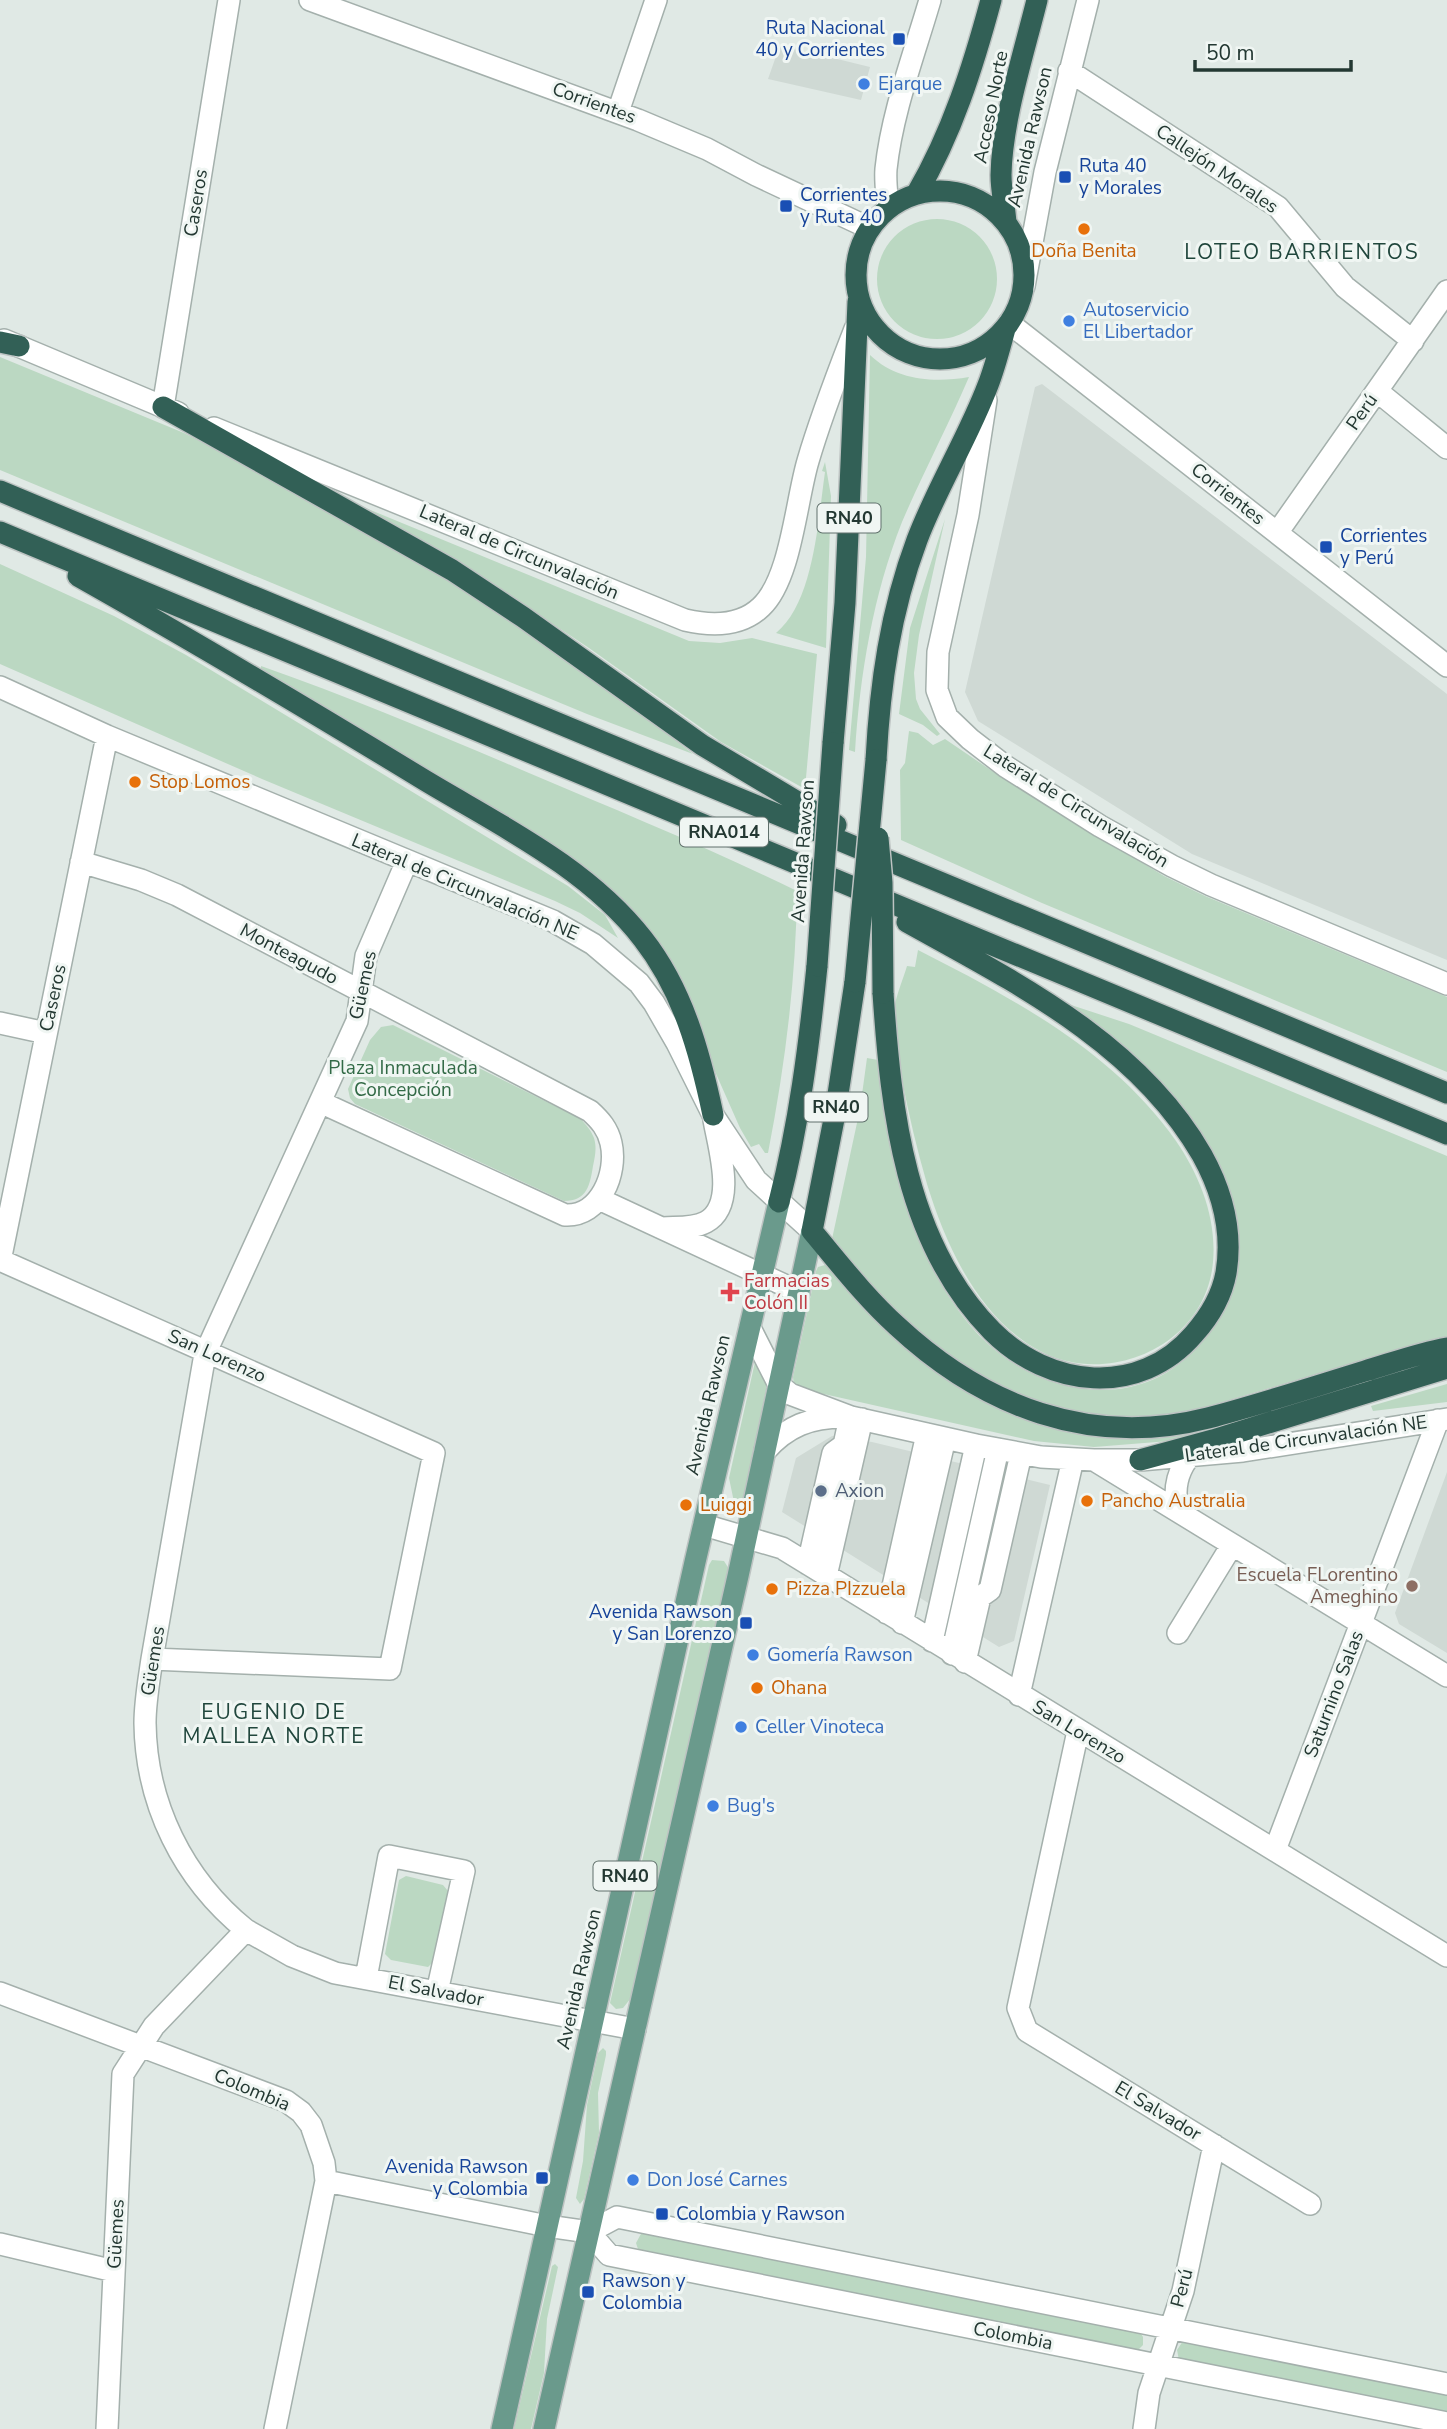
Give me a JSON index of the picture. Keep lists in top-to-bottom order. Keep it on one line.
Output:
{"streets":{"highway":["Acceso Norte","Avenida Rawson","RN40","RNA014"],"street":["Corrientes","Callejón Morales","Caseros","Perú","Lateral de Circunvalación","Lateral de Circunvalación NE","Monteagudo","Güemes","San Lorenzo","Saturnino Salas","El Salvador","Colombia"]},"crossings":[["Corrientes","Acceso Norte"],["Corrientes","Avenida Rawson"],["Corrientes","Perú"],["Corrientes","RN40"],["Acceso Norte","Avenida Rawson"],["Acceso Norte","RN40"],["Avenida Rawson","Callejón Morales"],["Avenida Rawson","RN40"],["Avenida Rawson","Lateral de Circunvalación"],["Avenida Rawson","Lateral de Circunvalación NE"],["Avenida Rawson","San Lorenzo"],["Avenida Rawson","El Salvador"],["Callejón Morales","Perú"],["Caseros","Lateral de Circunvalación"],["Caseros","Lateral de Circunvalación NE"],["Caseros","Monteagudo"],["Caseros","San Lorenzo"],["Perú","El Salvador"],["Perú","Colombia"],["RN40","Lateral de Circunvalación"],["RN40","Lateral de Circunvalación NE"],["RN40","San Lorenzo"],["RN40","El Salvador"],["RN40","Colombia"],["Lateral de Circunvalación NE","Güemes"],["Lateral de Circunvalación NE","Saturnino Salas"],["Monteagudo","Güemes"],["Güemes","San Lorenzo"],["Güemes","El Salvador"],["Güemes","Colombia"],["San Lorenzo","Saturnino Salas"],["San Lorenzo","El Salvador"]],"districts":["LOTEO BARRIENTOS","EUGENIO DE MALLEA NORTE"],"parks":["Plaza Inmaculada Concepción"],"places":{"transit":["Ruta Nacional 40 y Corrientes","Ruta 40 y Morales","Corrientes y Ruta 40","Corrientes y Perú","Avenida Rawson y San Lorenzo","Avenida Rawson y Colombia","Colombia y Rawson","Rawson y Colombia"],"other":["Ejarque","Doña Benita","Autoservicio El Libertador","Stop Lomos","Axion","Pancho Australia","Luiggi","Escuela FLorentino Ameghino","Pizza PIzzuela","Gomería Rawson","Ohana","Celler Vinoteca","Bug's","Don José Carnes"],"health":["Farmacias Colón II"]},"scale_bar":"50 m"}
